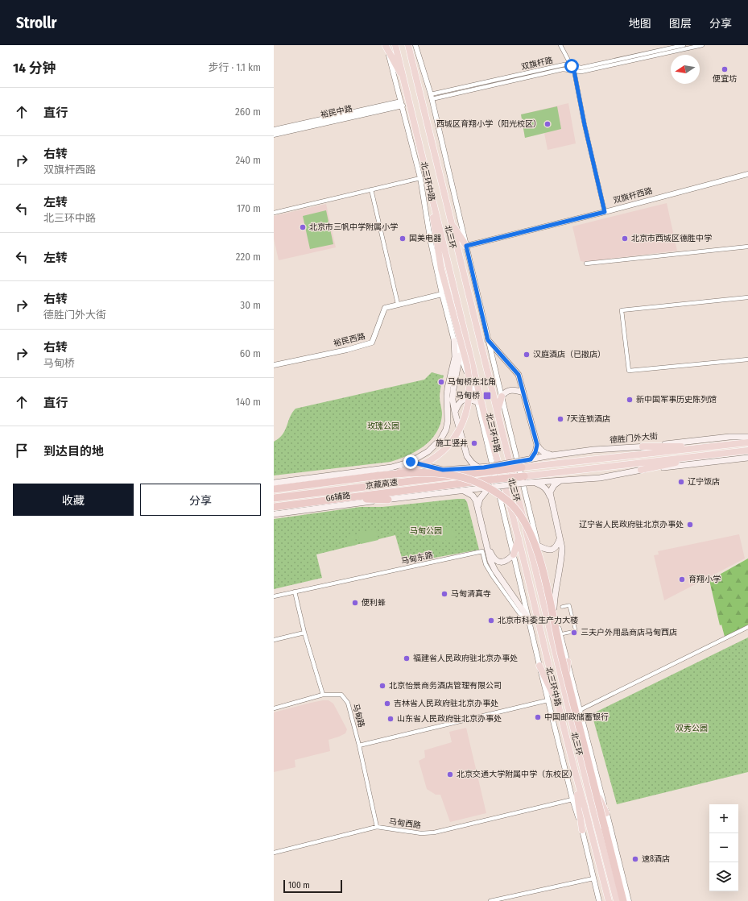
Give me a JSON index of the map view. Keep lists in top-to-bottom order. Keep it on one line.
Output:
{"streets":{"highway":["北三环","德胜门外大街","京藏高速"],"main road":["G6辅路"],"street":["双旗杆路","裕民中路","北三环中路","双旗杆西路","裕民西路","马甸东路","马甸路","马甸西路"]},"crossings":[["双旗杆路","北三环中路"],["裕民中路","北三环中路"],["北三环中路","双旗杆西路"],["北三环中路","裕民西路"],["北三环中路","马甸东路"],["北三环中路","马甸西路"],["京藏高速","G6辅路"],["马甸路","马甸西路"]],"parks":["玫瑰公园","马甸公园","双秀公园"],"places":{"other":["便宜坊","西城区育翔小学（阳光校区）","北京市三帆中学附属小学","国美电器","北京市西城区德胜中学","汉庭酒店（已撤店）","马甸桥东北角","新中国军事历史陈列馆","7天连锁酒店","施工竖井","辽宁饭店","辽宁省人民政府驻北京办事处","育翔小学","马甸清真寺","便利蜂","北京市科委生产力大楼","三夫户外用品商店马甸西店","福建省人民政府驻北京办事处","北京怡景商务酒店管理有限公司","吉林省人民政府驻北京办事处","中国邮政储蓄银行","山东省人民政府驻北京办事处","北京交通大学附属中学（东校区）","速8酒店"],"transit":["马甸桥"]},"scale_bar":"100 m","north":"left","page":{"header":"Strollr","nav":["地图","图层","分享"],"heading":["14 分钟","步行 · 1.1 km"],"list":[["直行","260 m"],["右转","双旗杆西路","240 m"],["左转","北三环中路","170 m"],["左转","220 m"],["右转","德胜门外大街","30 m"],["右转","马甸桥","60 m"],["直行","140 m"],"到达目的地"],"buttons":["收藏","分享"],"map_buttons":["+","−"],"scale":"100 m"}}
